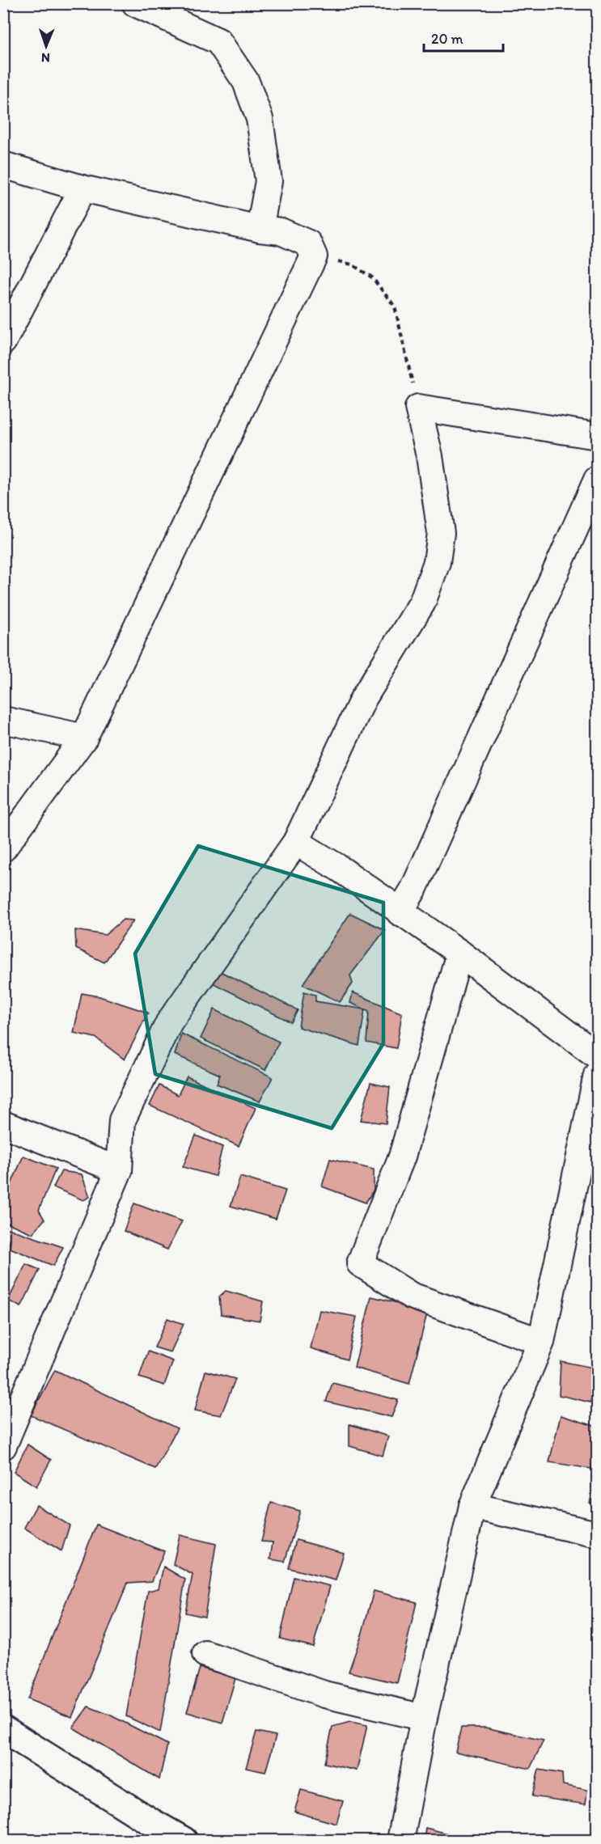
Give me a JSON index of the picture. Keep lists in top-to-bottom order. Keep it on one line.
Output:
{"scale_bar":"20 m","north":"bottom"}
